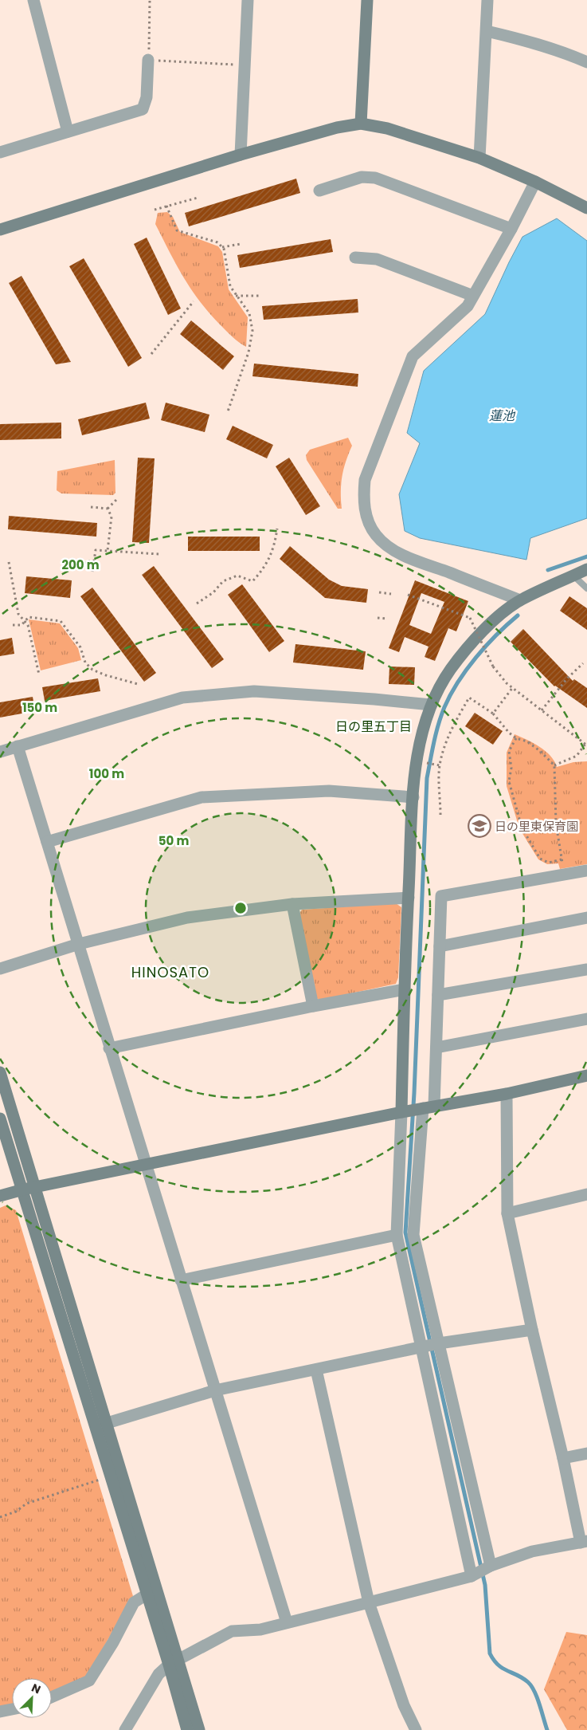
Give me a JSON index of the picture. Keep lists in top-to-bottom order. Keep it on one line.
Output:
{"districts":["日の里五丁目","HINOSATO"],"water":["蓮池"],"places":{"school or university":["日の里東保育園"]},"north":"top right","rings":["200 m","150 m","100 m","50 m"]}
